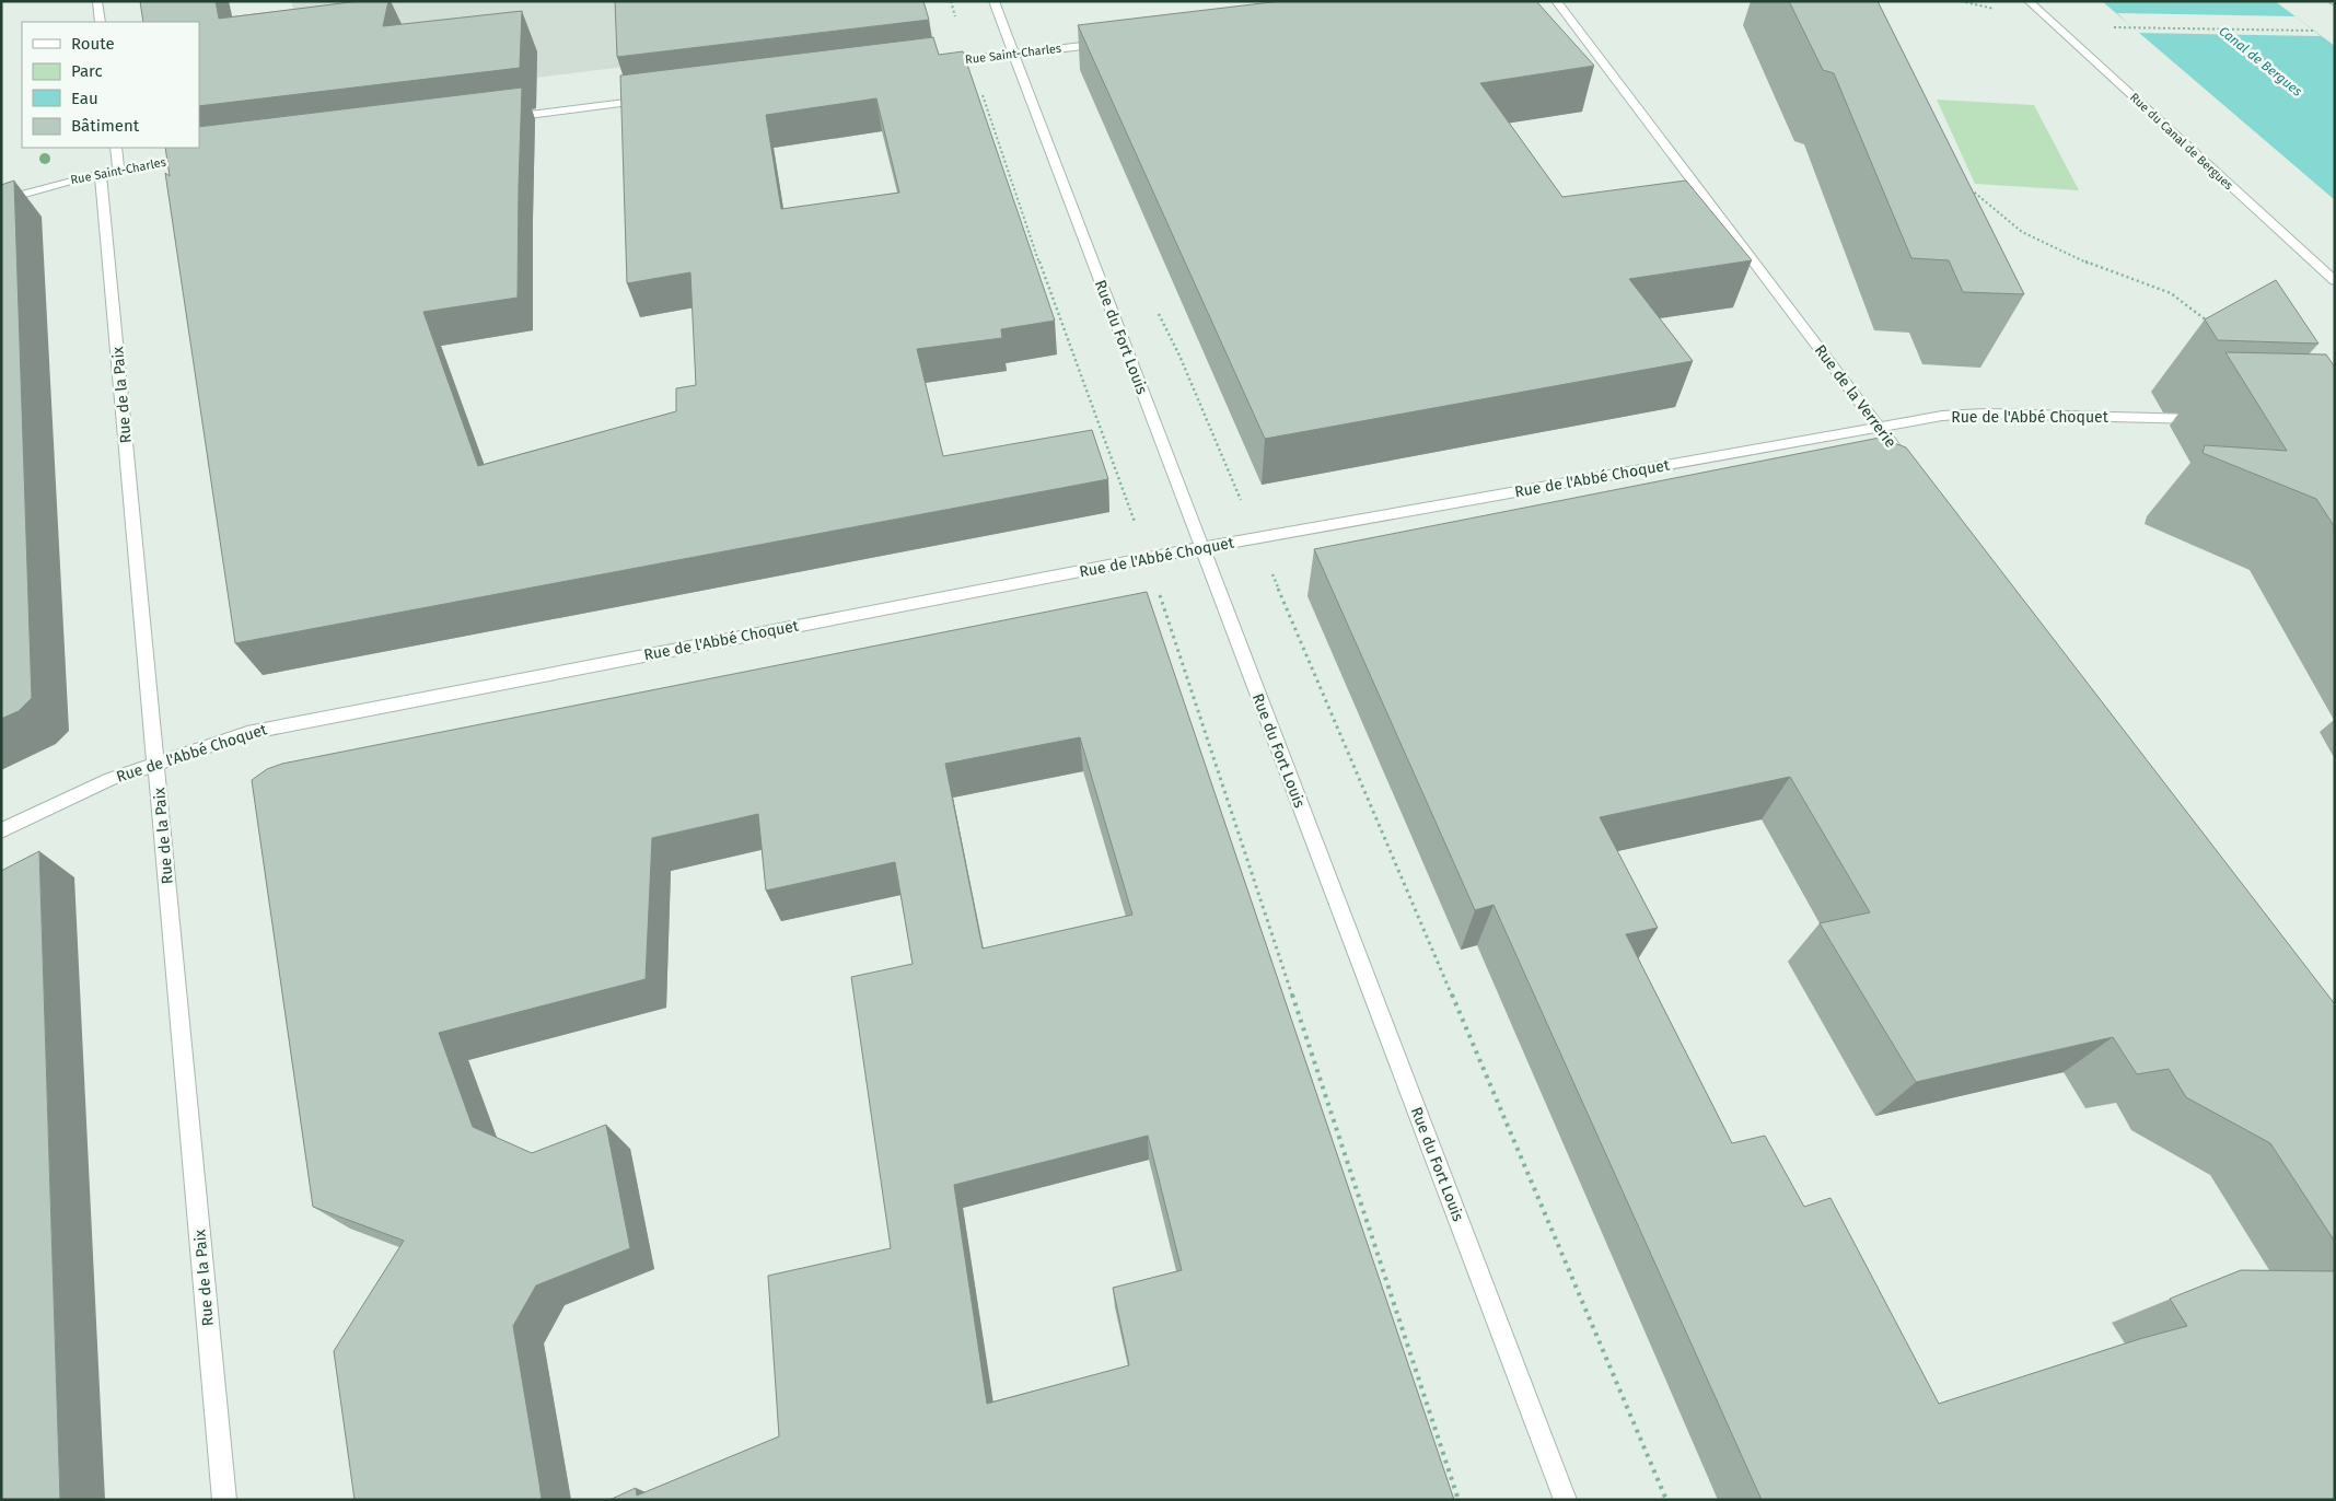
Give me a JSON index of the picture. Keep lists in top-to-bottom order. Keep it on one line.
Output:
{"streets":{"street":["Rue Saint-Charles","Rue du Canal de Bergues","Rue du Fort Louis","Rue de la Paix","Rue de la Verrerie","Rue de l'Abbé Choquet"]},"crossings":[["Rue Saint-Charles","Rue du Fort Louis"],["Rue Saint-Charles","Rue de la Paix"],["Rue du Fort Louis","Rue de l'Abbé Choquet"],["Rue de la Paix","Rue de l'Abbé Choquet"],["Rue de la Verrerie","Rue de l'Abbé Choquet"]],"water":["Canal de Bergues"],"legend":["Route","Parc","Eau","Bâtiment"]}
